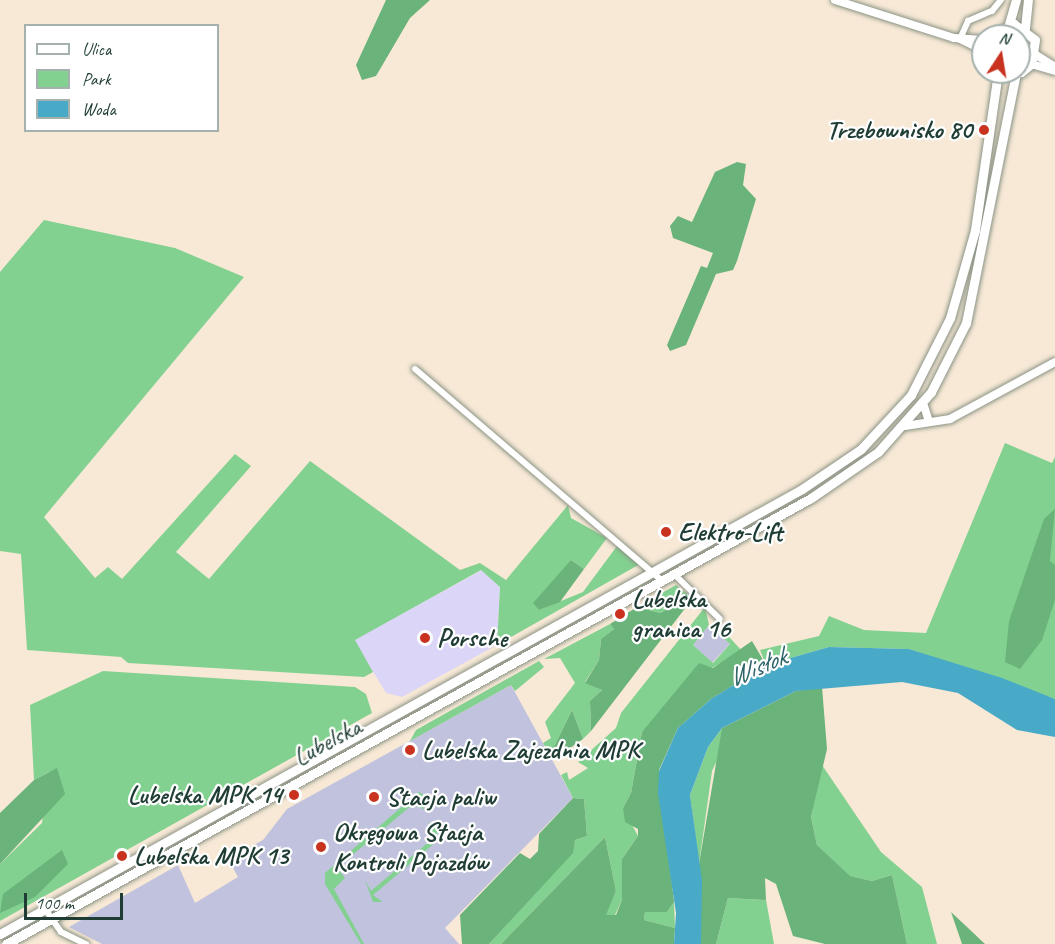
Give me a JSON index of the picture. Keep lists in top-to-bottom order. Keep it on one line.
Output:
{"streets":{"main road":["Lubelska"]},"water":["Wisłok"],"places":["Trzebownisko 80","Elektro-Lift","Lubelska granica 16","Porsche","Lubelska Zajezdnia MPK","Lubelska MPK 14","Stacja paliw","Okręgowa Stacja Kontroli Pojazdów","Lubelska MPK 13"],"legend":["Ulica","Park","Woda"],"scale_bar":"100 m","north":"top"}
